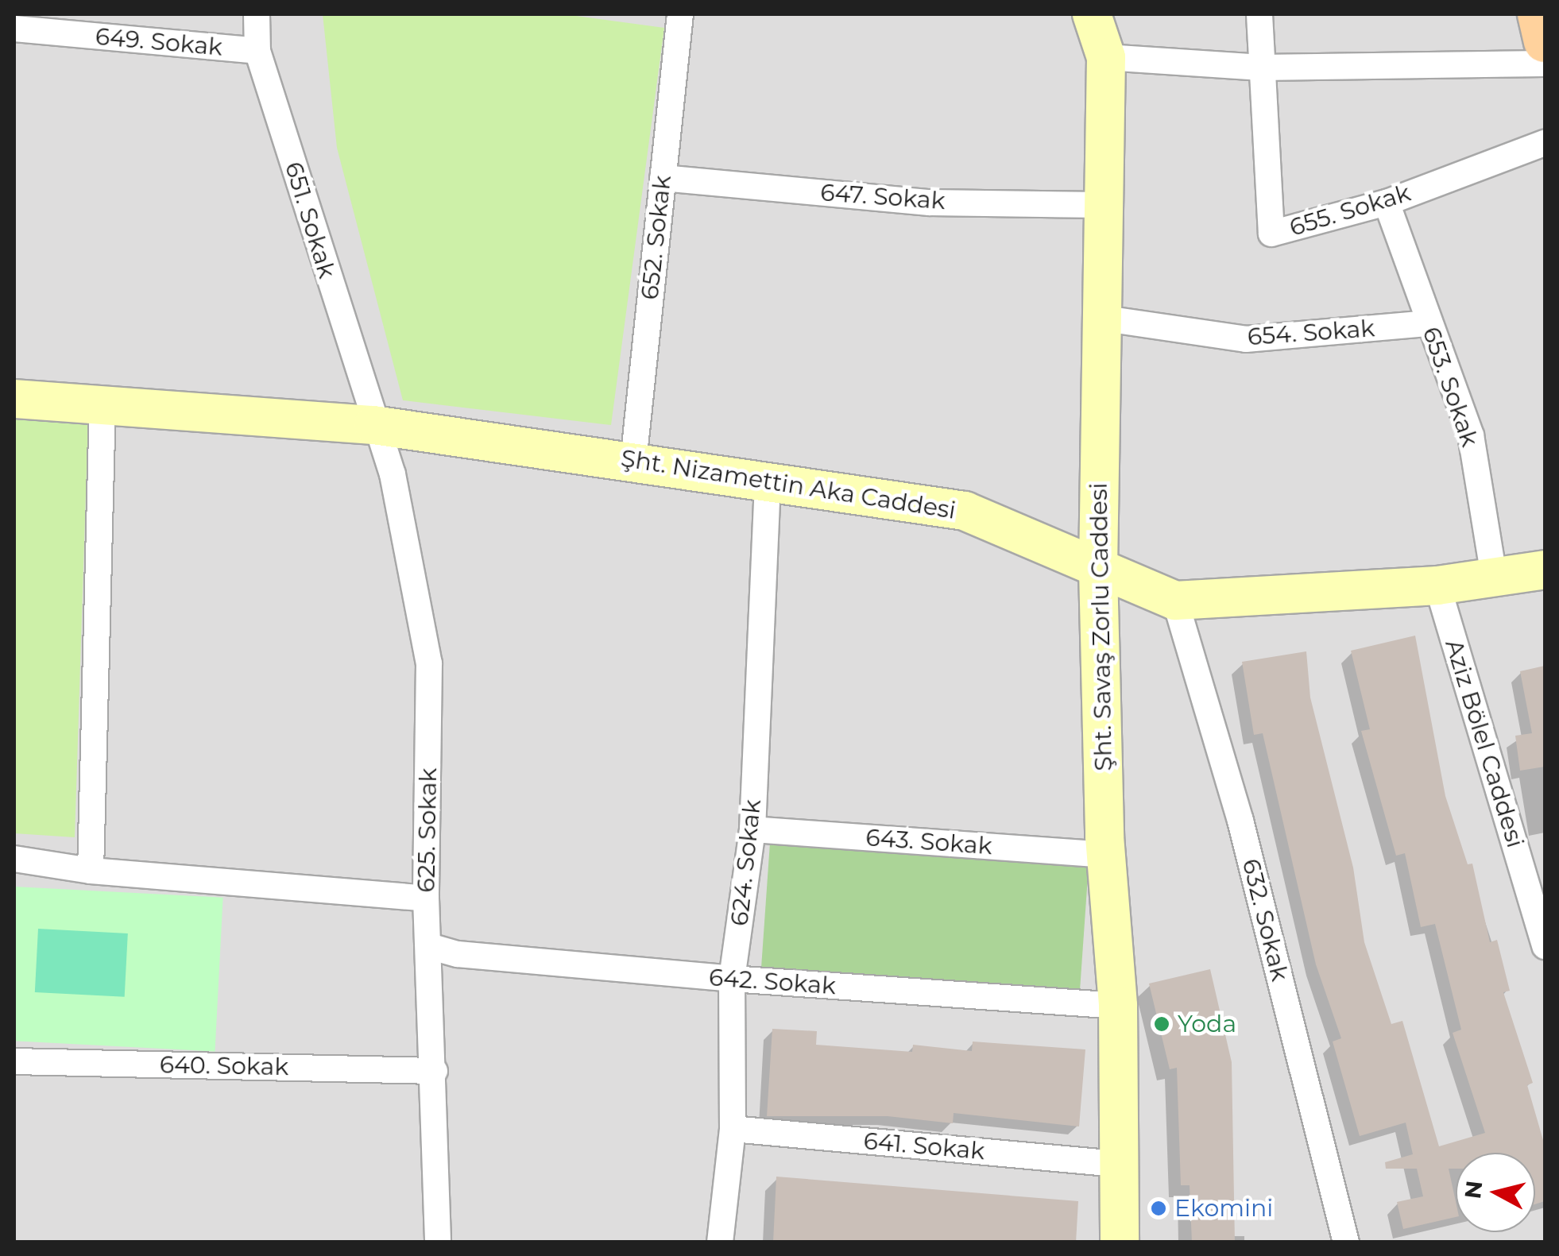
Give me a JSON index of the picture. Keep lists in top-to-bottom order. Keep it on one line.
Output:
{"streets":{"street":["649. Sokak","647. Sokak","655. Sokak","651. Sokak","652. Sokak","654. Sokak","653. Sokak","Şht. Nizamettin Aka Caddesi","Şht. Savaş Zorlu Caddesi","Aziz Bölel Caddesi","625. Sokak","643. Sokak","624. Sokak","632. Sokak","642. Sokak","640. Sokak","641. Sokak"]},"crossings":[["649. Sokak","651. Sokak"],["647. Sokak","652. Sokak"],["647. Sokak","Şht. Savaş Zorlu Caddesi"],["655. Sokak","653. Sokak"],["651. Sokak","Şht. Nizamettin Aka Caddesi"],["651. Sokak","625. Sokak"],["652. Sokak","Şht. Nizamettin Aka Caddesi"],["654. Sokak","653. Sokak"],["654. Sokak","Şht. Savaş Zorlu Caddesi"],["653. Sokak","Şht. Nizamettin Aka Caddesi"],["Şht. Nizamettin Aka Caddesi","Şht. Savaş Zorlu Caddesi"],["Şht. Nizamettin Aka Caddesi","Aziz Bölel Caddesi"],["Şht. Nizamettin Aka Caddesi","625. Sokak"],["Şht. Nizamettin Aka Caddesi","624. Sokak"],["Şht. Nizamettin Aka Caddesi","632. Sokak"],["Şht. Savaş Zorlu Caddesi","643. Sokak"],["Şht. Savaş Zorlu Caddesi","642. Sokak"],["Şht. Savaş Zorlu Caddesi","641. Sokak"],["625. Sokak","642. Sokak"],["625. Sokak","640. Sokak"],["643. Sokak","624. Sokak"],["624. Sokak","642. Sokak"],["624. Sokak","641. Sokak"]],"places":["Yoda","Ekomini"],"north":"left"}
